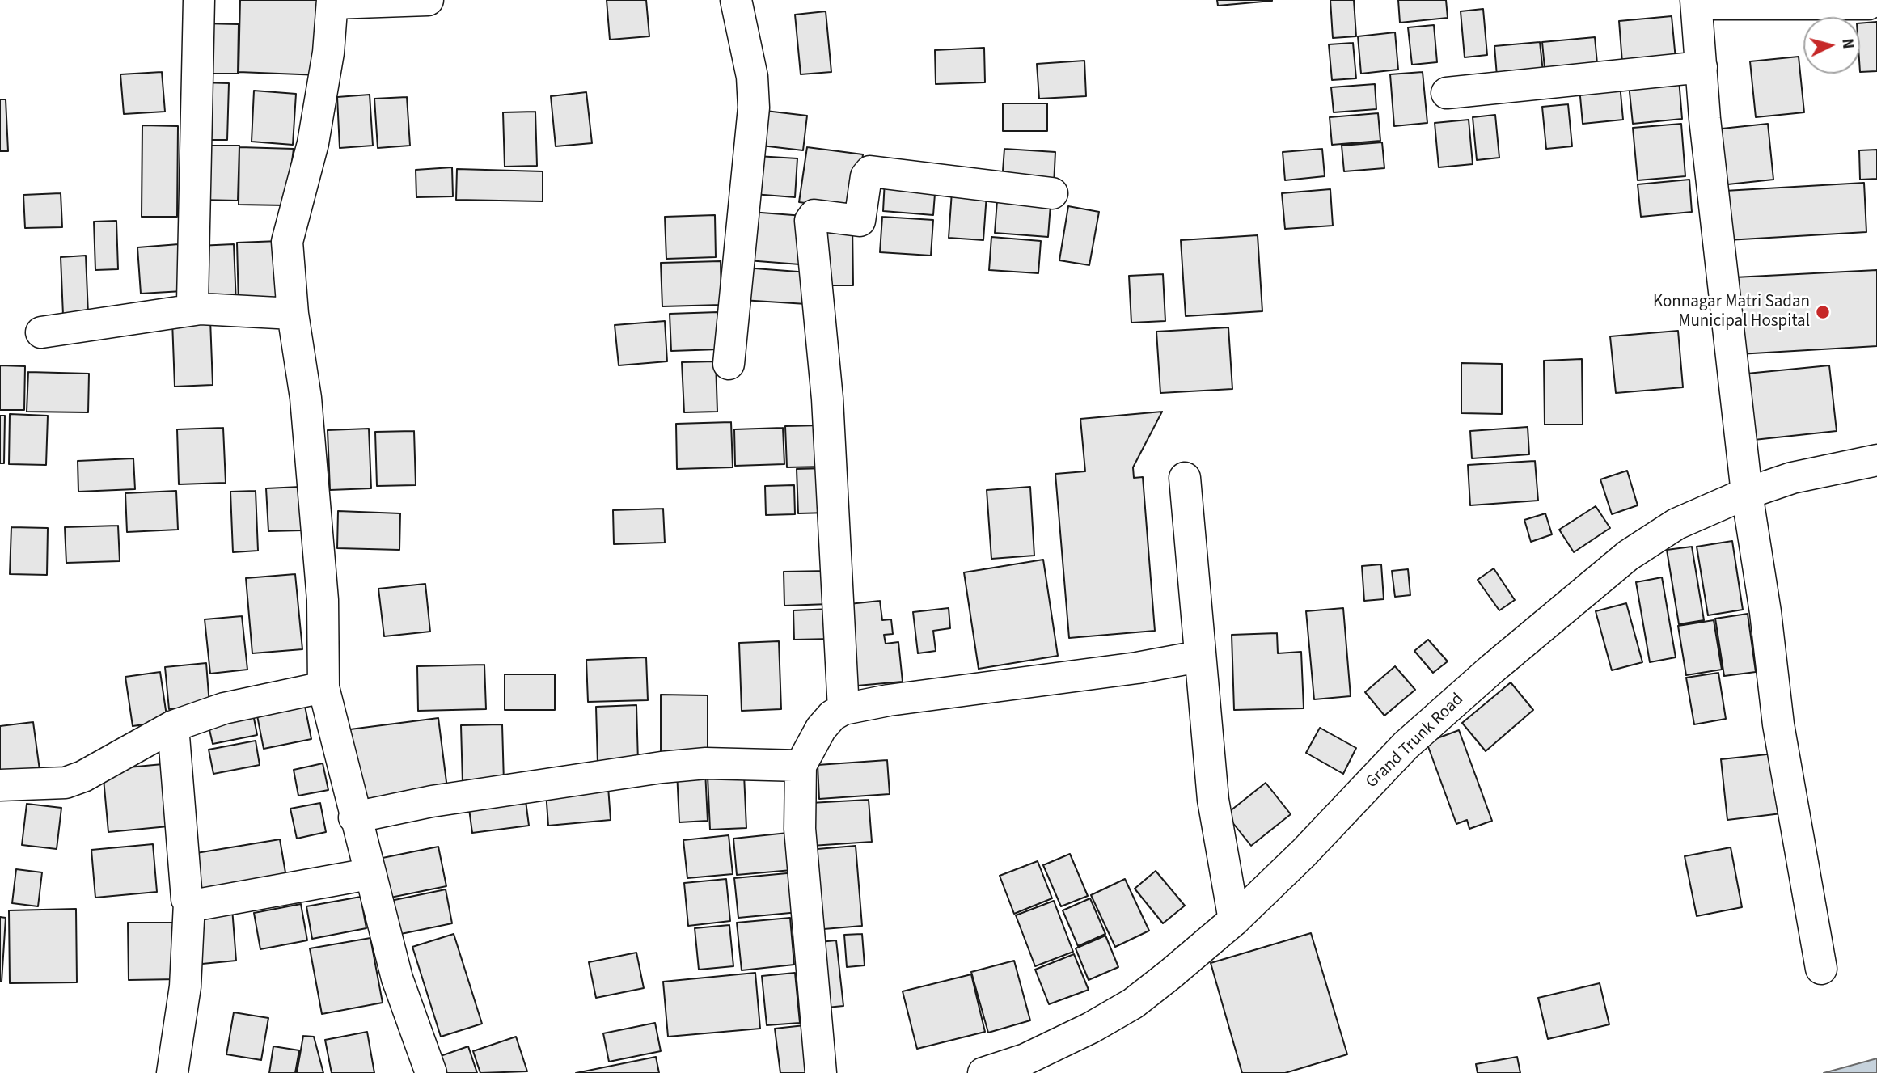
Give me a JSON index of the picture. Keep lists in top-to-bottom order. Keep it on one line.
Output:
{"streets":{"street":["Grand Trunk Road"]},"places":["Konnagar Matri Sadan Municipal Hospital"],"north":"right"}
